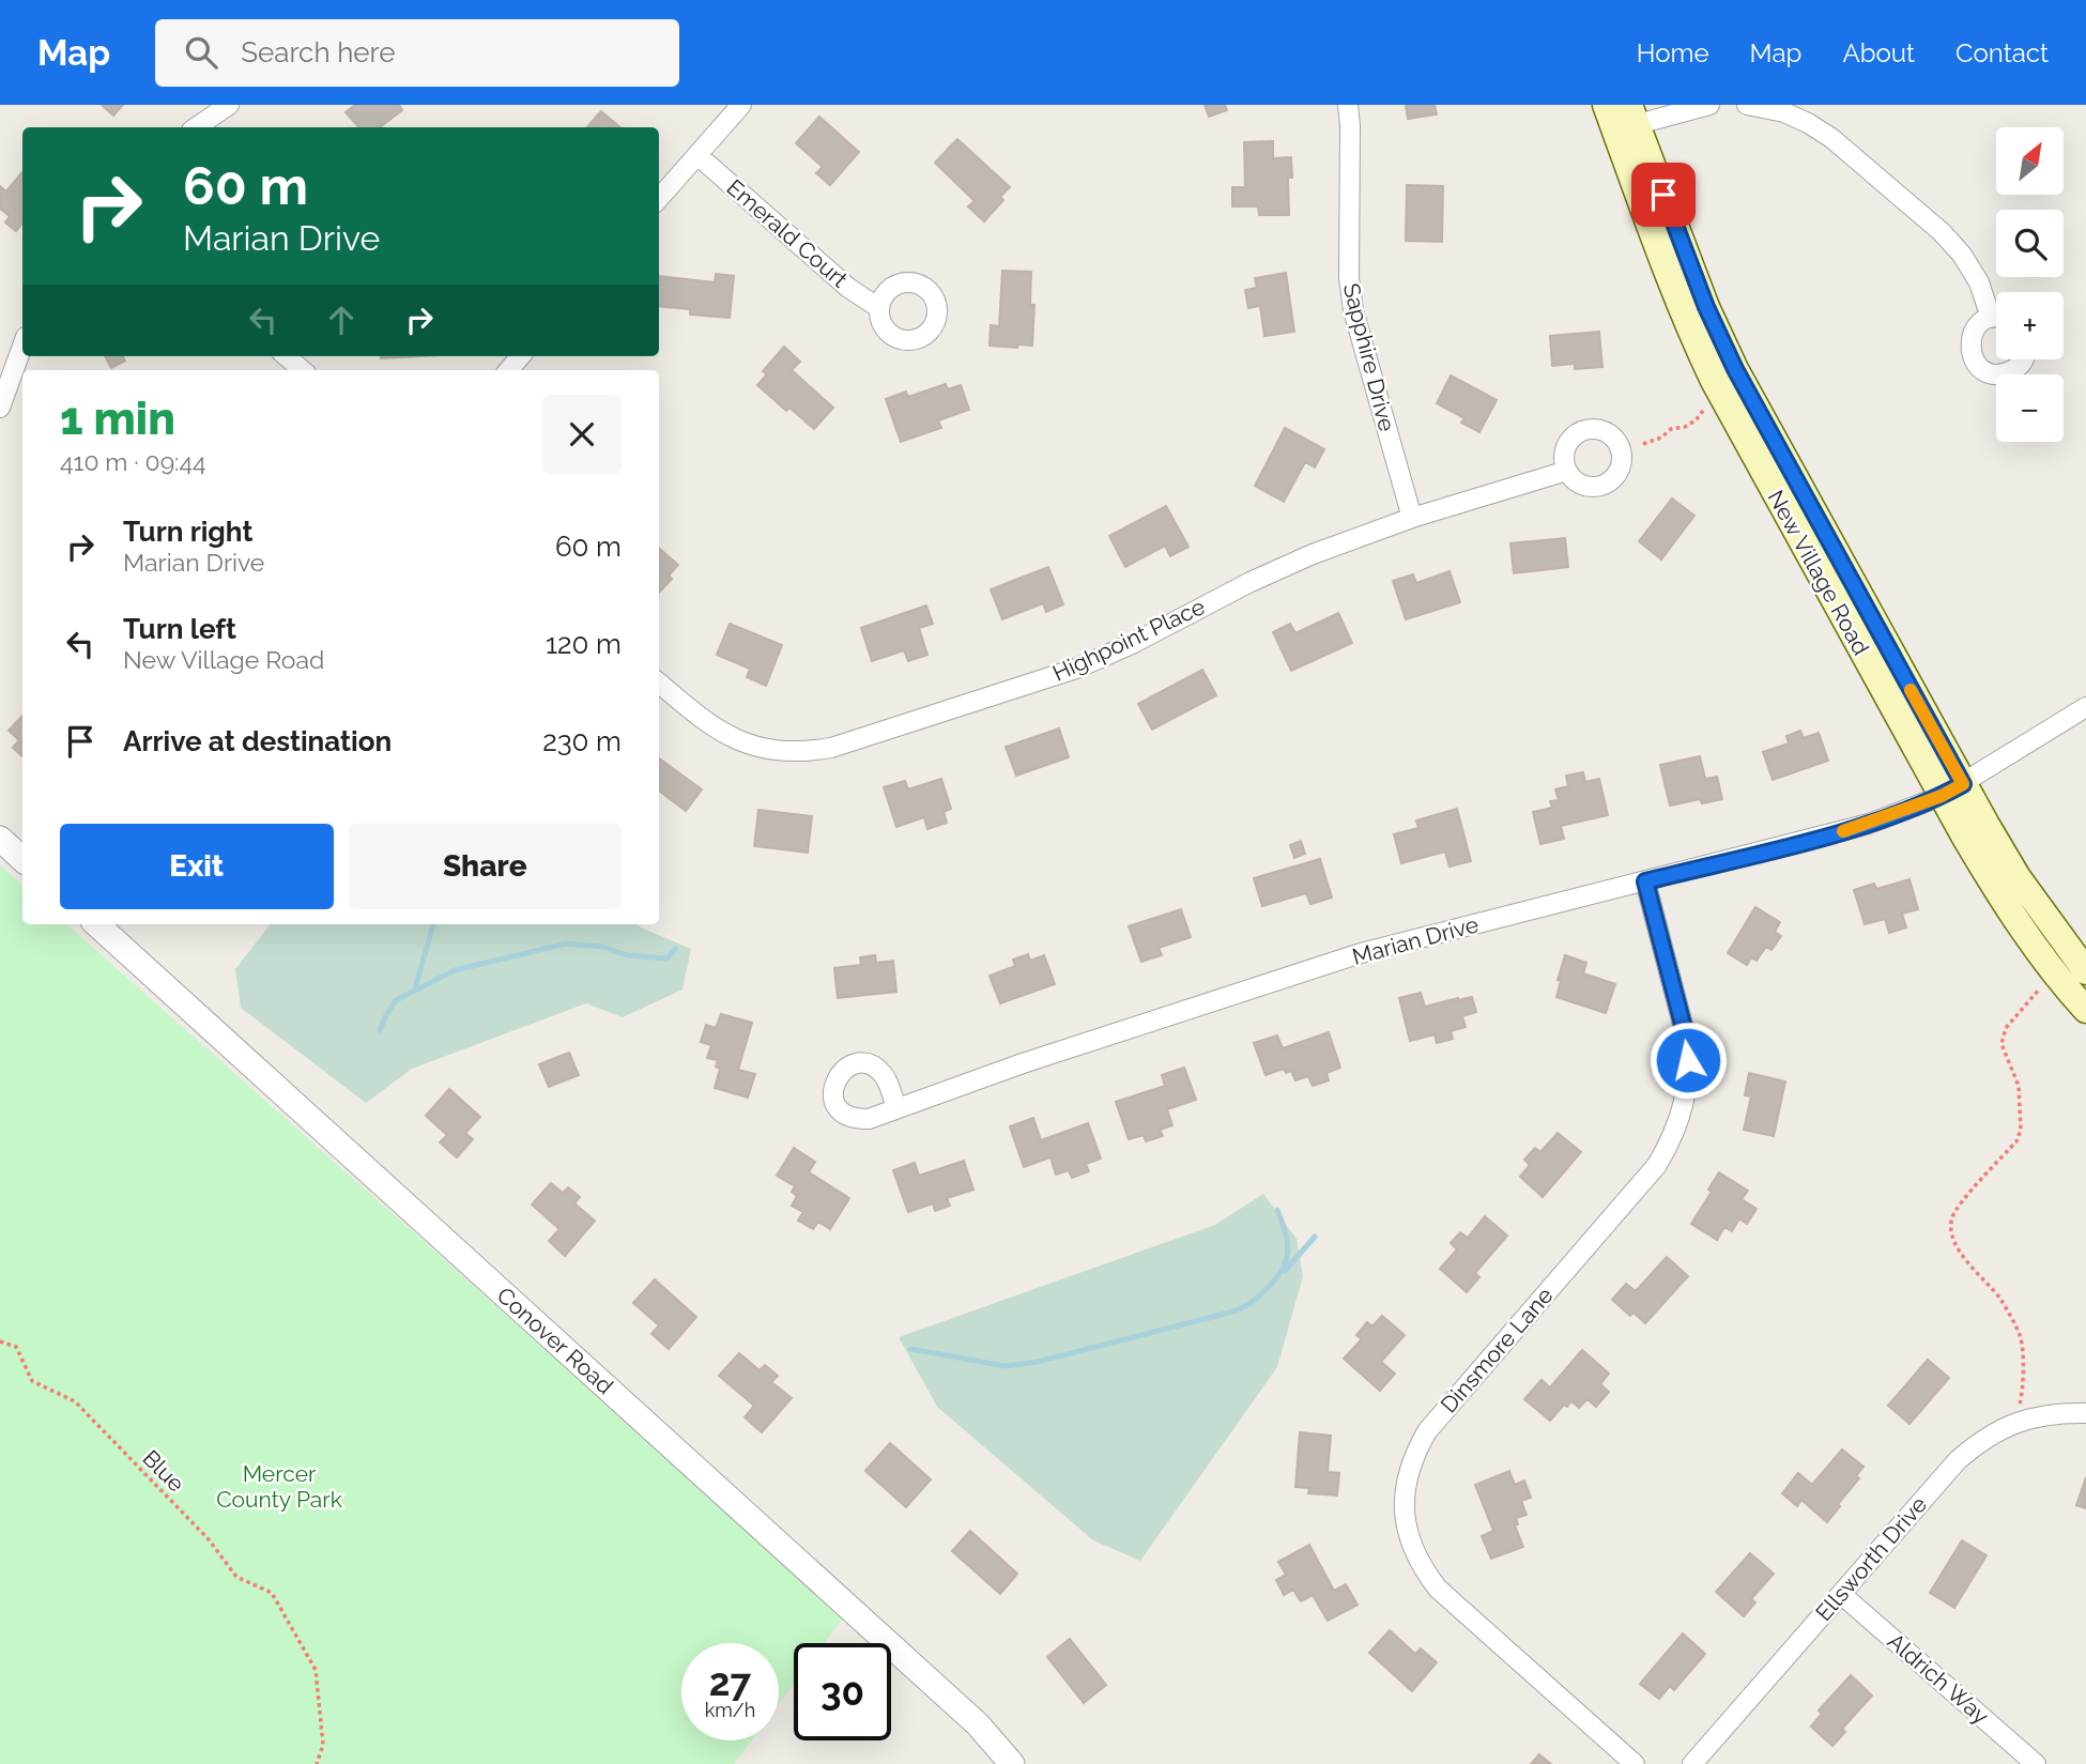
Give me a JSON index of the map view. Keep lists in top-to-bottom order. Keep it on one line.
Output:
{"streets":{"main road":["New Village Road"],"street":["Emerald Court","Sapphire Drive","Highpoint Place","Marian Drive","Conover Road","Dinsmore Lane","Ellsworth Drive","Aldrich Way"],"path":["Blue"]},"crossings":[["Sapphire Drive","Highpoint Place"],["New Village Road","Marian Drive"],["Marian Drive","Dinsmore Lane"],["Ellsworth Drive","Aldrich Way"]],"parks":["Mercer County Park"],"north":"top right","page":{"header":"Map","search":"Search here","nav":["Home","Map","About","Contact"],"map_buttons":["+","−"],"turn":["60 m","Marian Drive"],"heading":["1 min","410 m · 09:44"],"list":[{"name":"Turn right","note":"Marian Drive","value":"60 m"},{"name":"Turn left","note":"New Village Road","value":"120 m"},{"name":"Arrive at destination","value":"230 m"}],"buttons":["Exit","Share"],"speed":"27 km/h","limit":"30"}}
